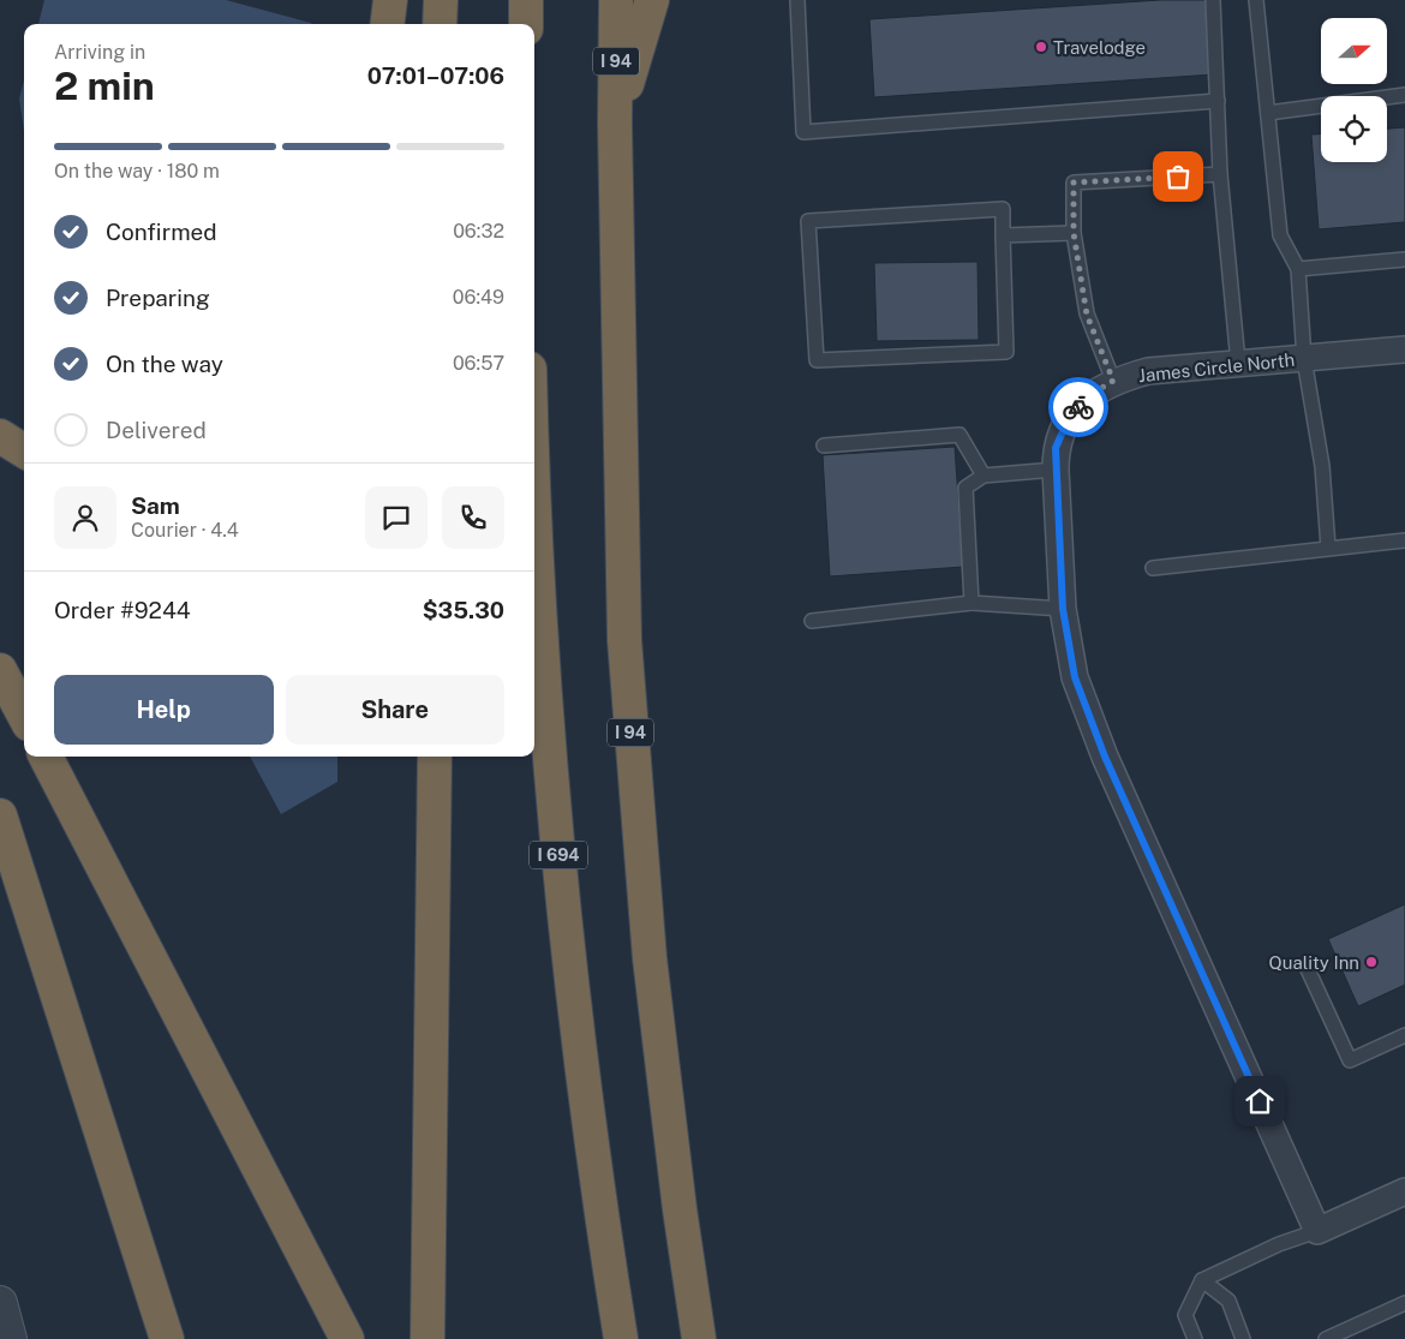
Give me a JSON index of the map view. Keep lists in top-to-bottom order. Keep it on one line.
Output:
{"streets":{"highway":["I 94","I 694"],"street":["James Circle North"]},"places":["Travelodge","Quality Inn"],"north":"right","page":{"heading":["2 min","Arriving in","07:01–07:06"],"panel":["Sam","Courier · 4.4","Order #9244","$35.30"],"bar":"On the way · 180 m","list":[["Confirmed","06:32"],["Preparing","06:49"],["On the way","06:57"],"Delivered"],"buttons":["Help","Share"]}}
